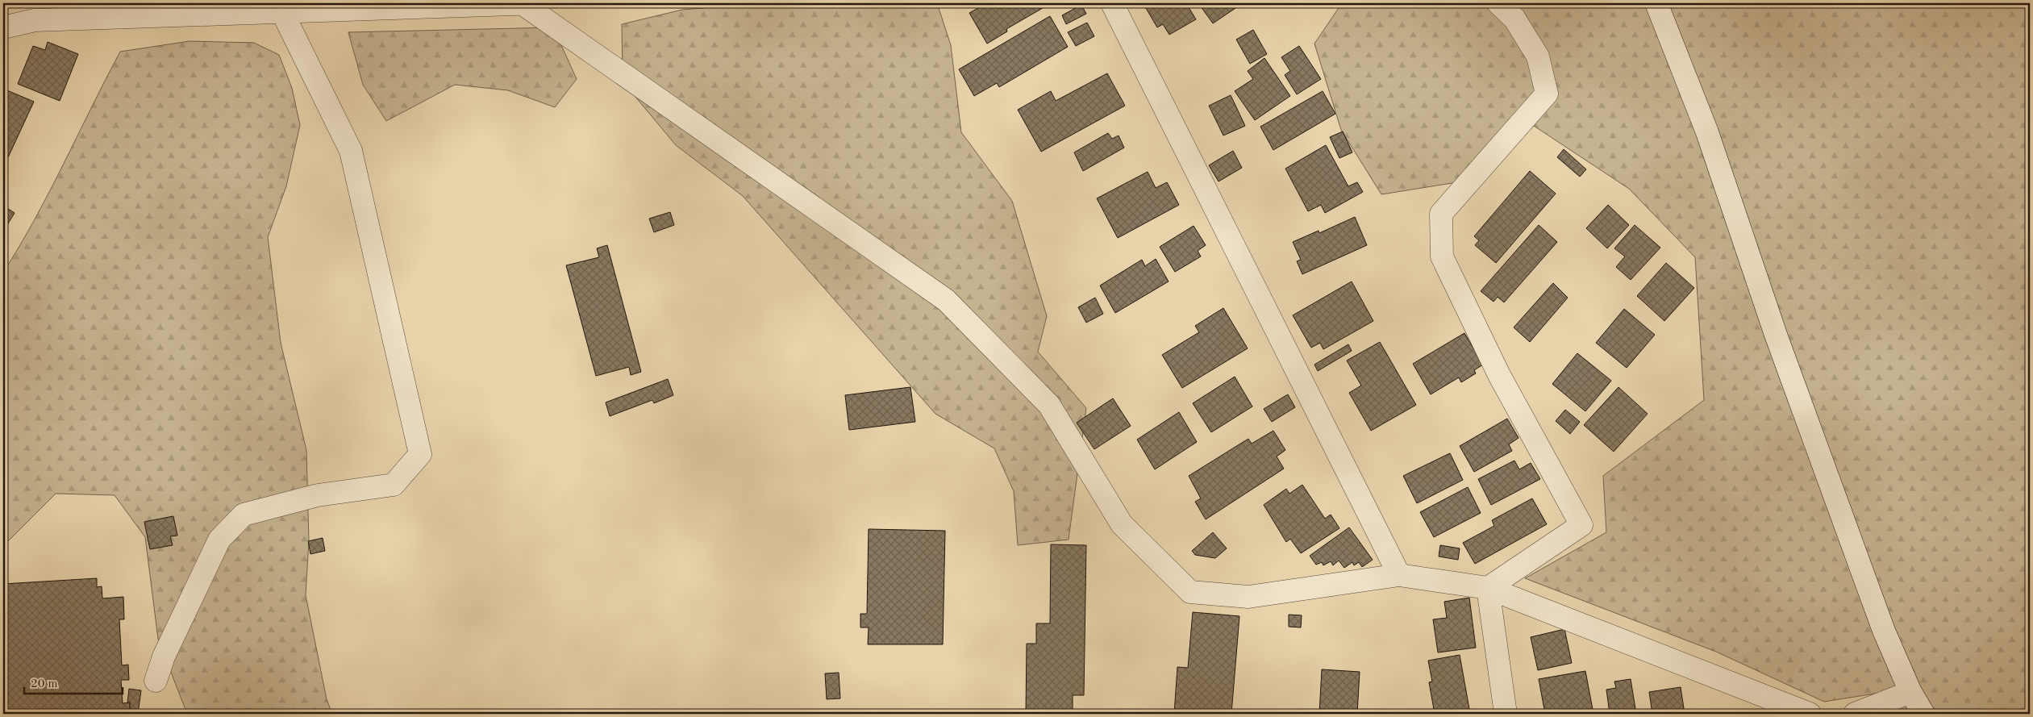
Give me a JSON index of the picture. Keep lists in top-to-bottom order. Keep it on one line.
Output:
{"scale_bar":"20 m"}
